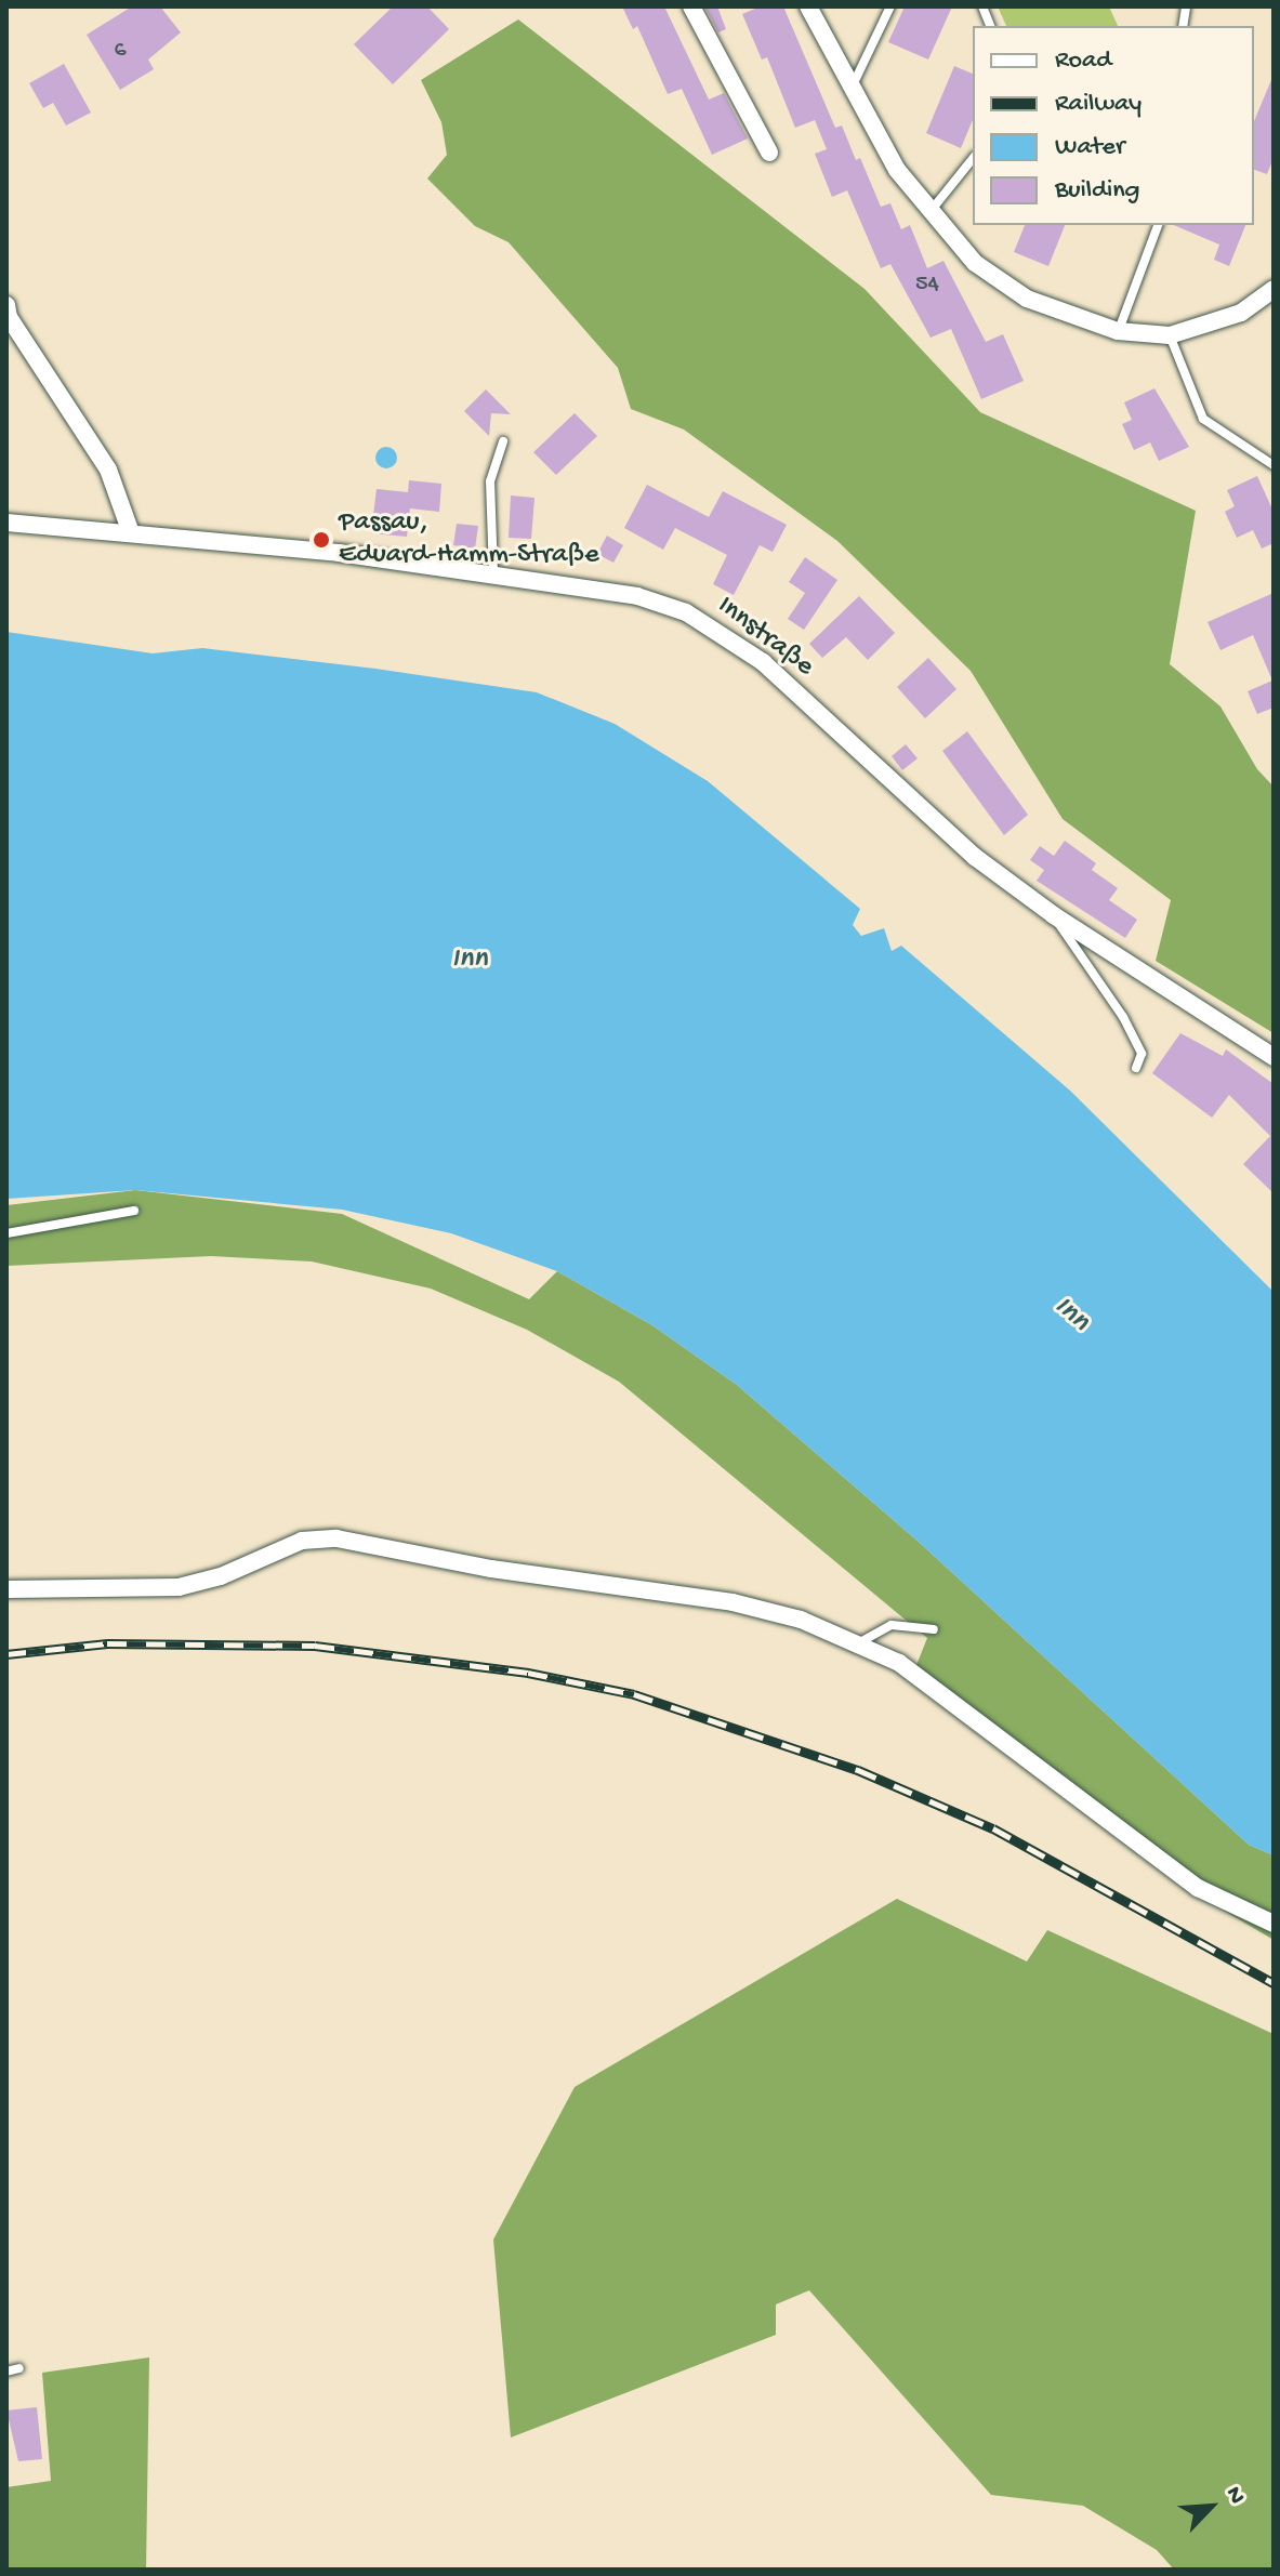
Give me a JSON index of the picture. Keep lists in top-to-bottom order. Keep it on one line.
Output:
{"streets":{"street":["Innstraße"]},"water":["Inn"],"places":["Passau, Eduard-Hamm-Straße"],"house_numbers":["6","54"],"legend":["Road","Railway","Water","Building"],"north":"top right"}
